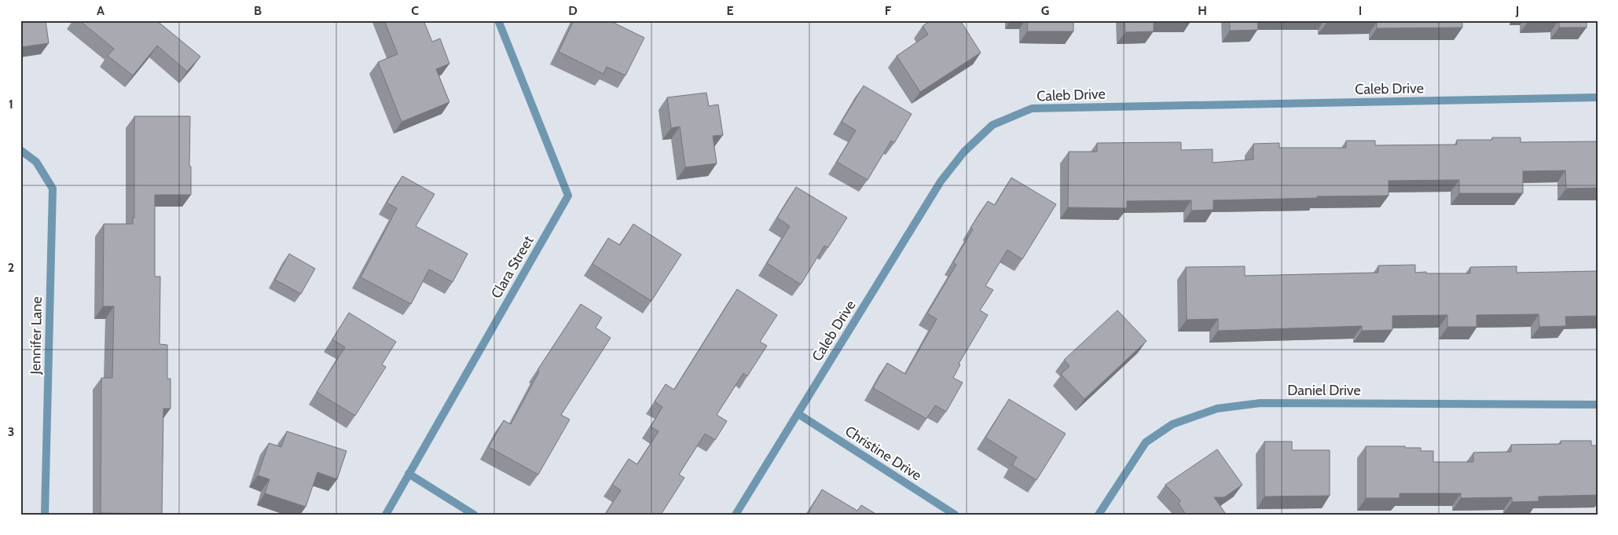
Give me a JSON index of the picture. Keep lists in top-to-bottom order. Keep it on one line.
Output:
{"streets":{"street":["Caleb Drive","Clara Street","Jennifer Lane","Daniel Drive","Christine Drive"]},"crossings":[["Caleb Drive","Christine Drive"]],"grid":{"columns":["A","B","C","D","E","F","G","H","I","J"],"rows":["1","2","3"]}}
